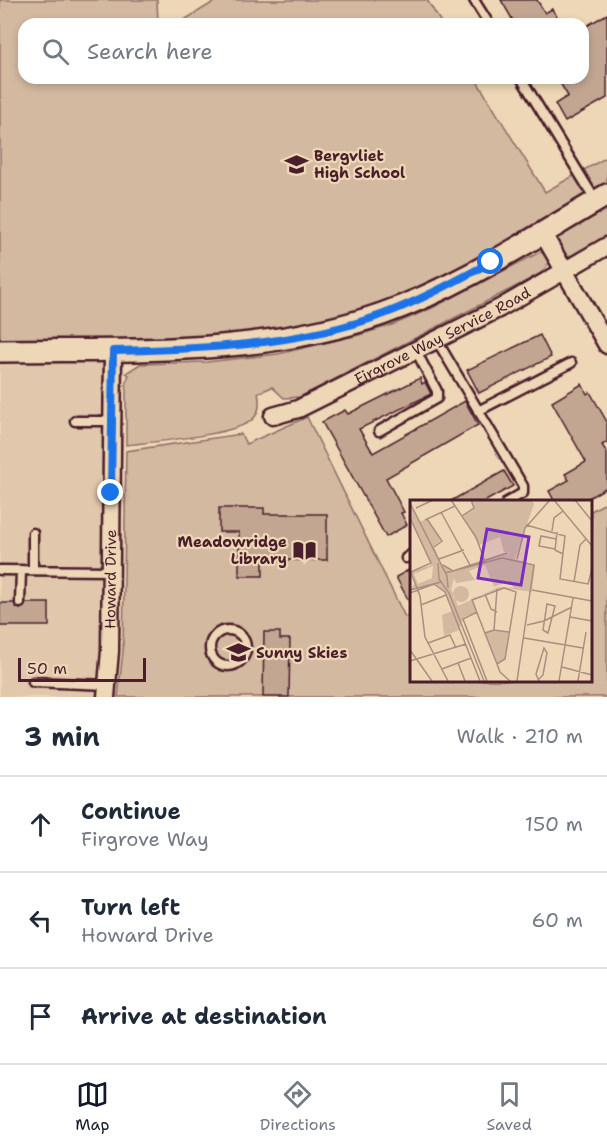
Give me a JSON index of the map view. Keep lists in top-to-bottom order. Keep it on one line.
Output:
{"streets":{"street":["Firgrove Way Service Road","Howard Drive"]},"places":{"school or university":["Bergvliet High School","Sunny Skies"],"library":["Meadowridge Library"]},"scale_bar":"50 m","page":{"search":"Search here","scale":"50 m","heading":["3 min","Walk · 210 m"],"list":[["Continue","Firgrove Way","150 m"],["Turn left","Howard Drive","60 m"],"Arrive at destination"],"nav":["Map","Directions","Saved"]}}
